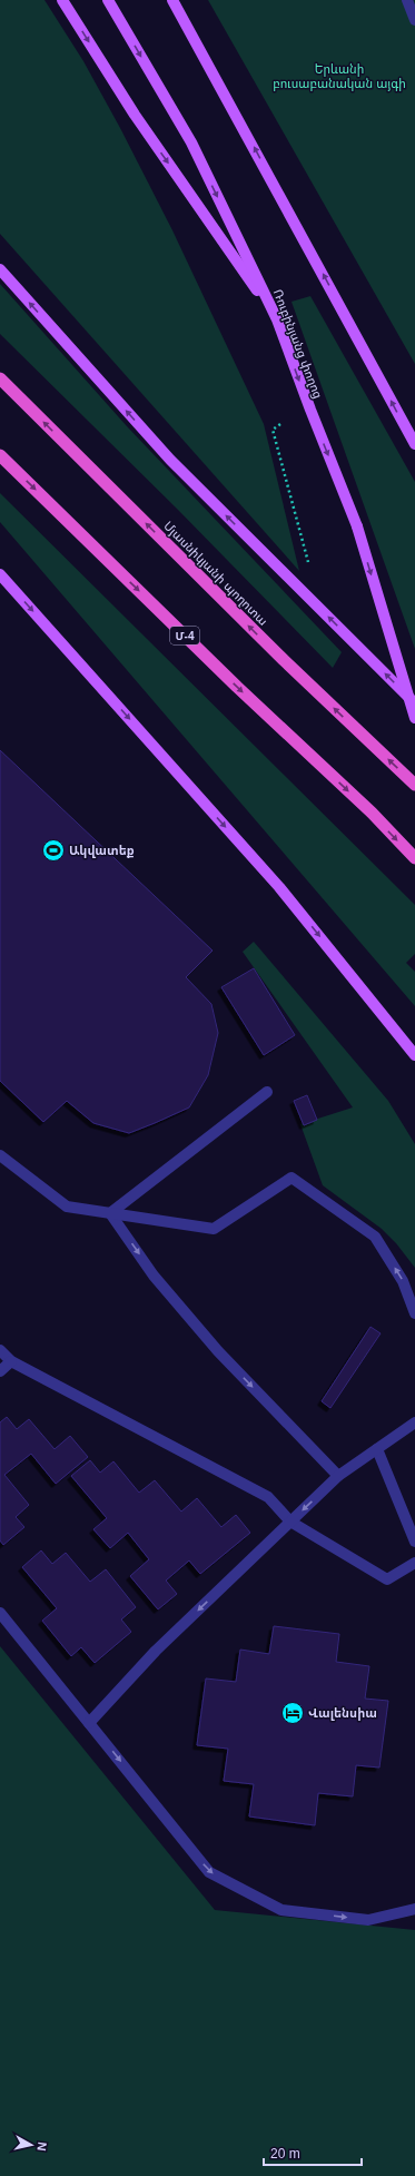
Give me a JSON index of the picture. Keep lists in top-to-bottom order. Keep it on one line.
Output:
{"streets":{"highway":["Մյասնիկյանի պողոտա","Մ-4"],"main road":["Ռուբինյանց փողոց"]},"parks":["Երևանի բուսաբանական այգի"],"places":{"sports":["Ակվատեք"],"hotel":["Վալենսիա"]},"scale_bar":"20 m","north":"right"}
